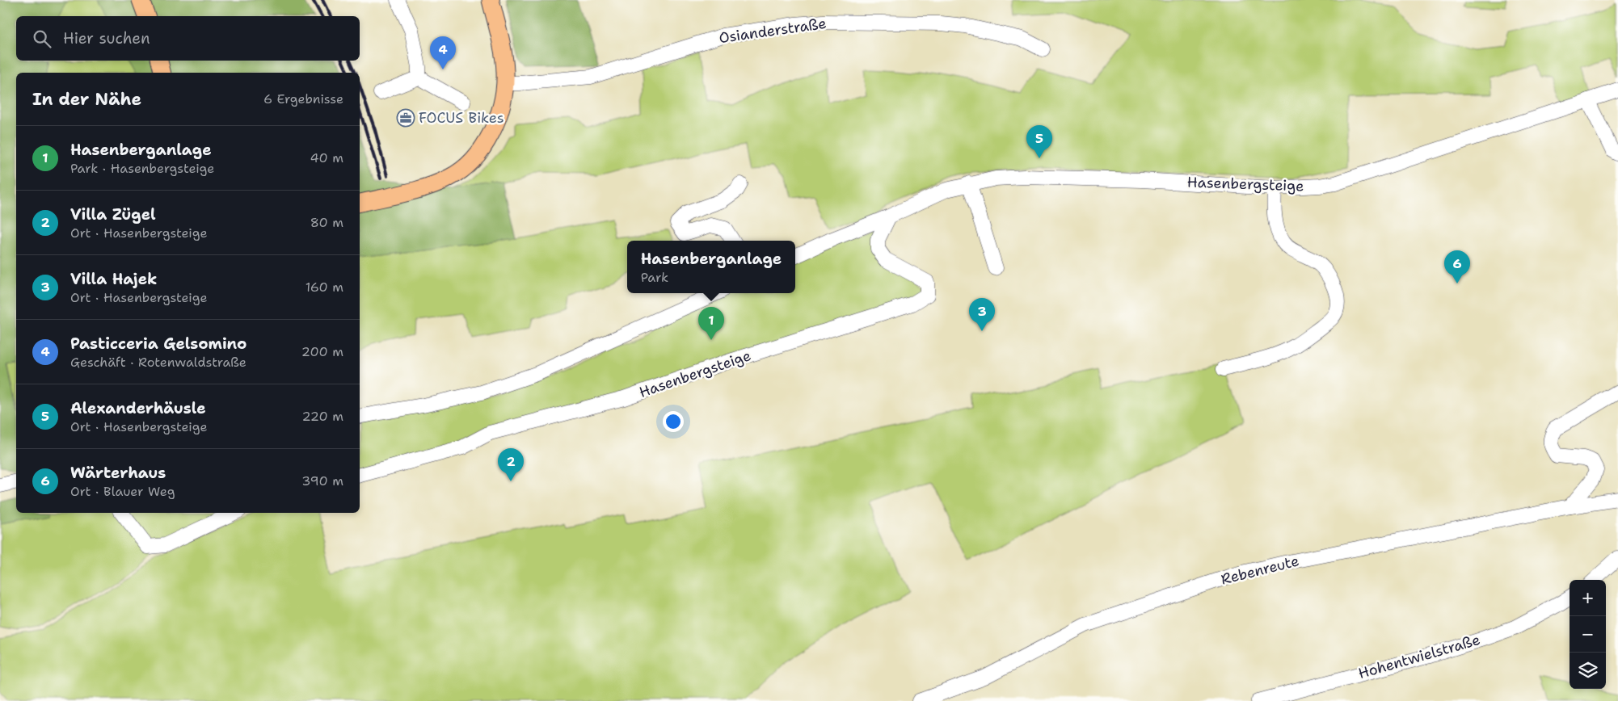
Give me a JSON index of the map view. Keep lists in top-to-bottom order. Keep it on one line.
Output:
{"streets":{"street":["Osianderstraße","Hasenbergsteige","Rebenreute","Hohentwielstraße"]},"places":{"office":["FOCUS Bikes"]},"page":{"search":"Hier suchen","pins":["4","5","6","3","1","2"],"heading":["In der Nähe","6 Ergebnisse"],"list":[{"mark":"1","name":"Hasenberganlage","note":"Park · Hasenbergsteige","value":"40 m"},{"mark":"2","name":"Villa Zügel","note":"Ort · Hasenbergsteige","value":"80 m"},{"mark":"3","name":"Villa Hajek","note":"Ort · Hasenbergsteige","value":"160 m"},{"mark":"4","name":"Pasticceria Gelsomino","note":"Geschäft · Rotenwaldstraße","value":"200 m"},{"mark":"5","name":"Alexanderhäusle","note":"Ort · Hasenbergsteige","value":"220 m"},{"mark":"6","name":"Wärterhaus","note":"Ort · Blauer Weg","value":"390 m"}],"popup":["Hasenberganlage","Park"],"map_buttons":["+","−"]}}
